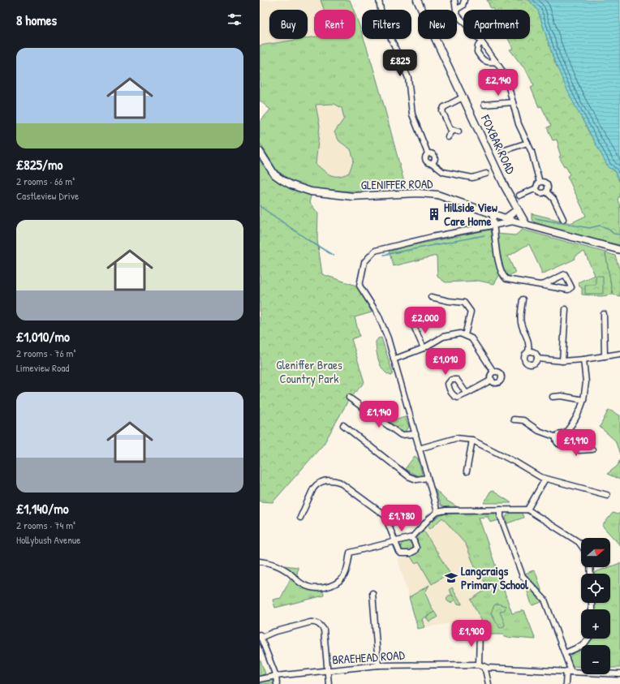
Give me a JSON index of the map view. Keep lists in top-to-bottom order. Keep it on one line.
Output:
{"streets":{"main road":["FOXBAR ROAD","GLENIFFER ROAD"],"street":["BRAEHEAD ROAD"]},"crossings":[["FOXBAR ROAD","GLENIFFER ROAD"]],"parks":["Gleniffer Braes Country Park"],"places":{"building":["Hillside View Care Home"],"school or university":["Langcraigs Primary School"]},"north":"right","page":{"heading":"8 homes","chip":["Buy","Rent","Filters","New","Apartment"],"list":[{"name":"£825/mo","note":"2 rooms · 66 m² · Castleview Drive"},{"name":"£1,010/mo","note":"2 rooms · 76 m² · Limeview Road"},{"name":"£1,140/mo","note":"2 rooms · 74 m² · Hollybush Avenue"}],"price":["£825","£2,140","£2,000","£1,010","£1,140","£1,910","£1,780","£1,900"],"map_buttons":["+","−"]}}
